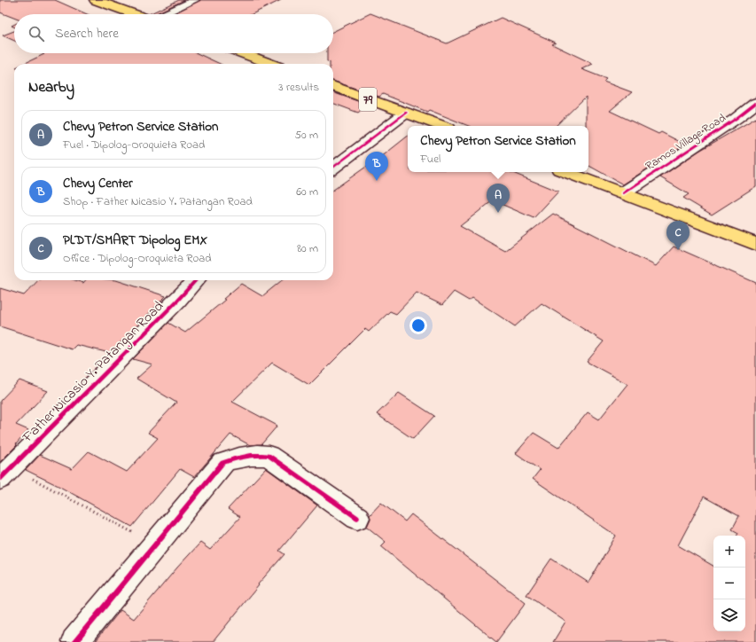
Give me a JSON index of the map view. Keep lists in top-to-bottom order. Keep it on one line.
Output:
{"streets":{"main road":["79"],"street":["Ramos Village Road","Father Nicasio Y. Patangan Road"]},"page":{"search":"Search here","heading":["Nearby","3 results"],"list":[{"mark":"A","name":"Chevy Petron Service Station","note":"Fuel · Dipolog-Oroquieta Road","value":"50 m"},{"mark":"B","name":"Chevy Center","note":"Shop · Father Nicasio Y. Patangan Road","value":"60 m"},{"mark":"C","name":"PLDT/SMART Dipolog EMX","note":"Office · Dipolog-Oroquieta Road","value":"80 m"}],"popup":["Chevy Petron Service Station","Fuel"],"pins":["B","A","C"],"map_buttons":["+","−"]}}
